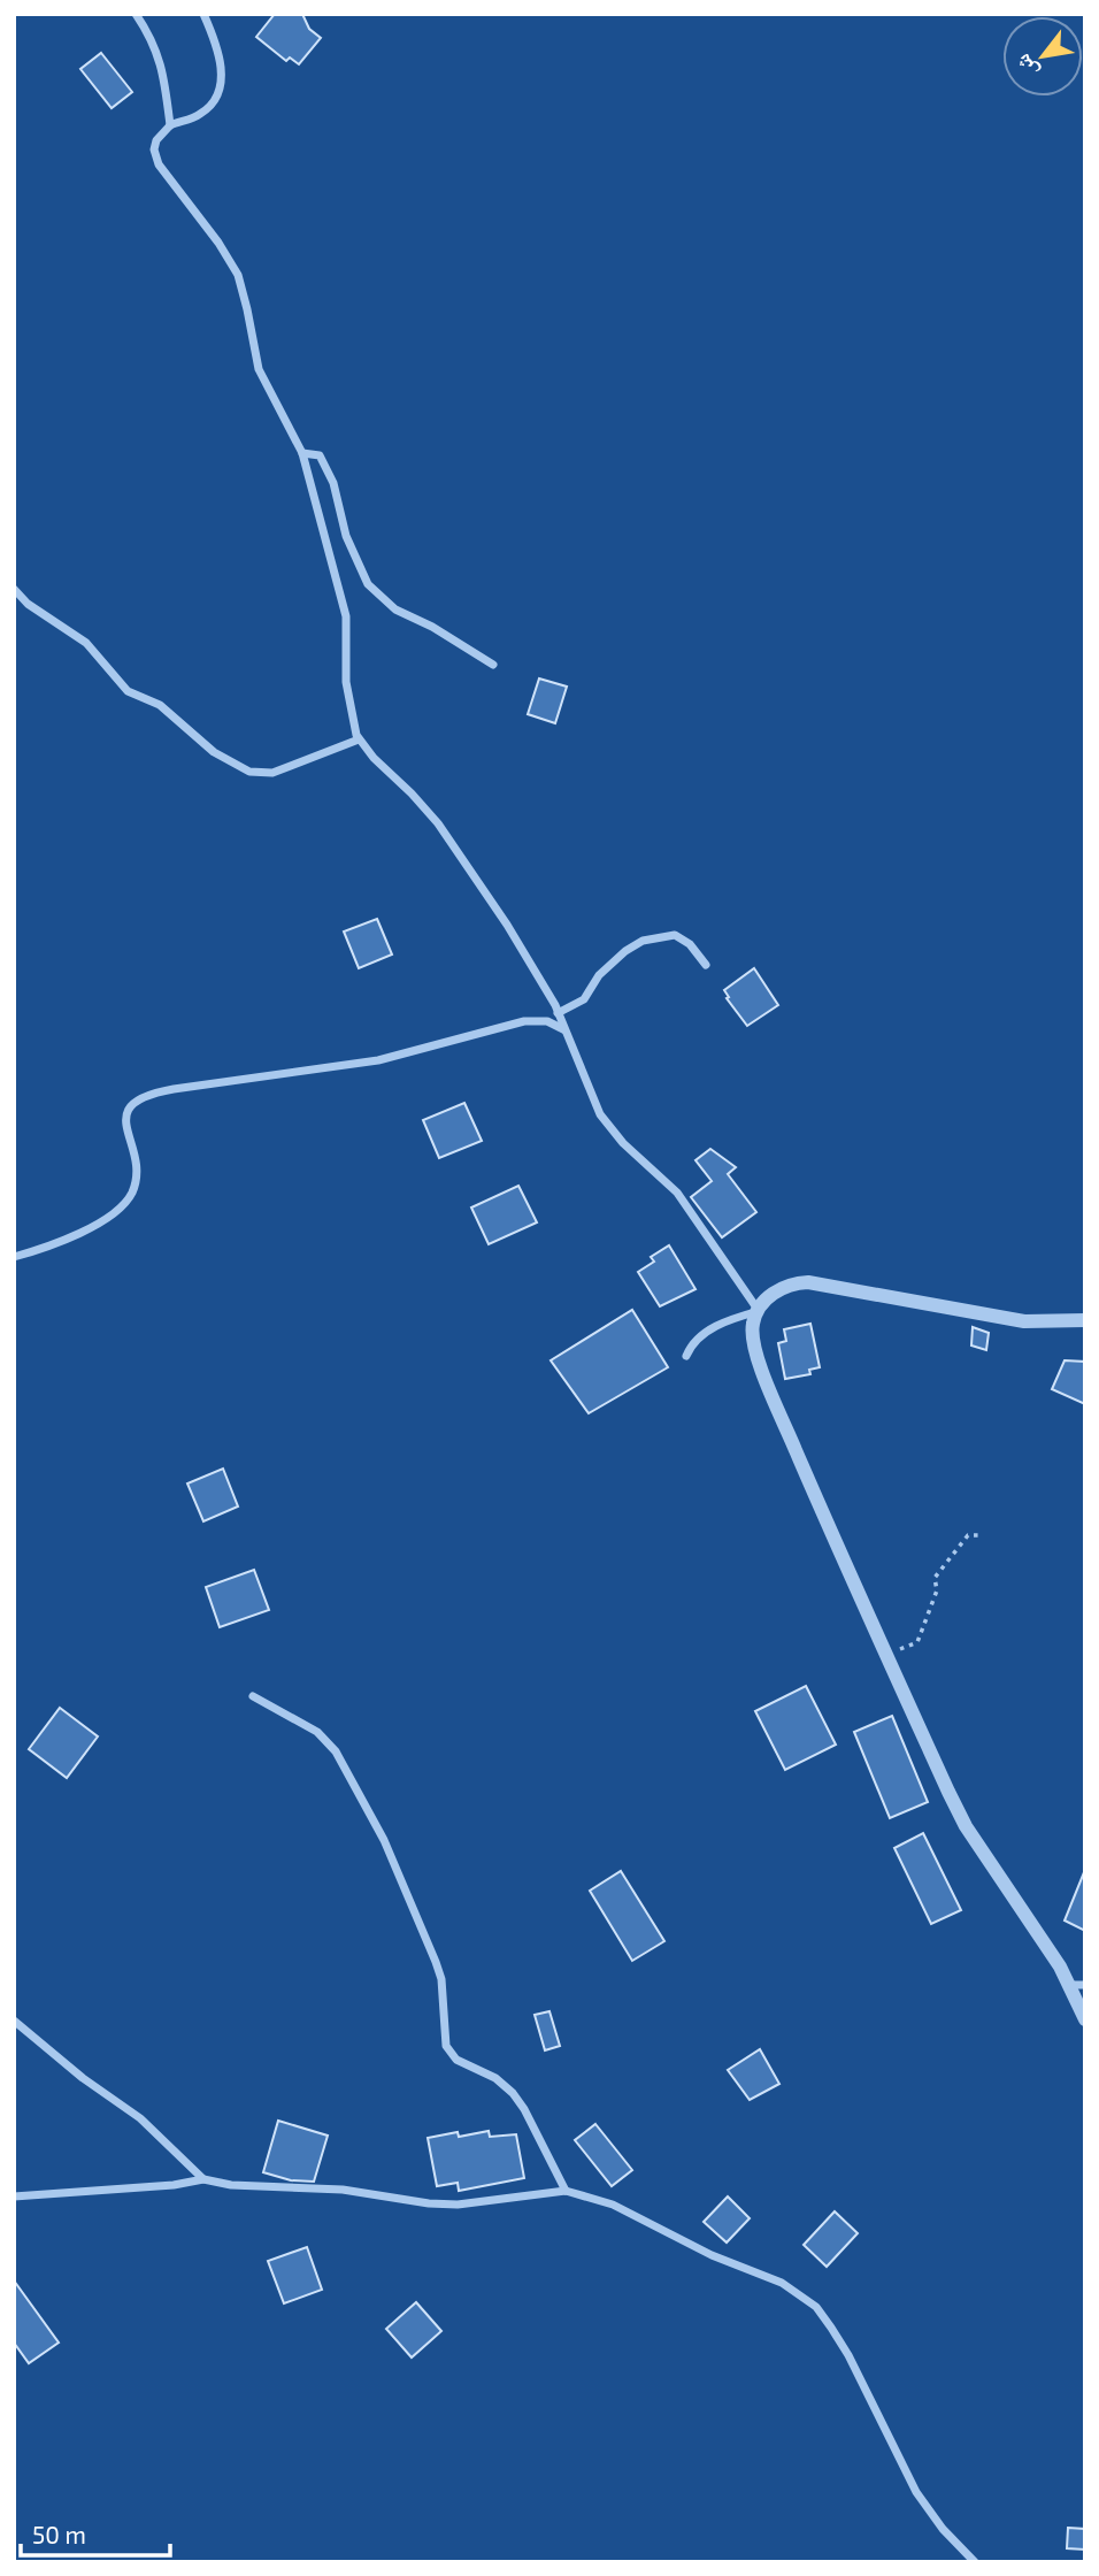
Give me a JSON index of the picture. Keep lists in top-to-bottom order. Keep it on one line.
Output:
{"scale_bar":"50 m","north":"bottom left"}
